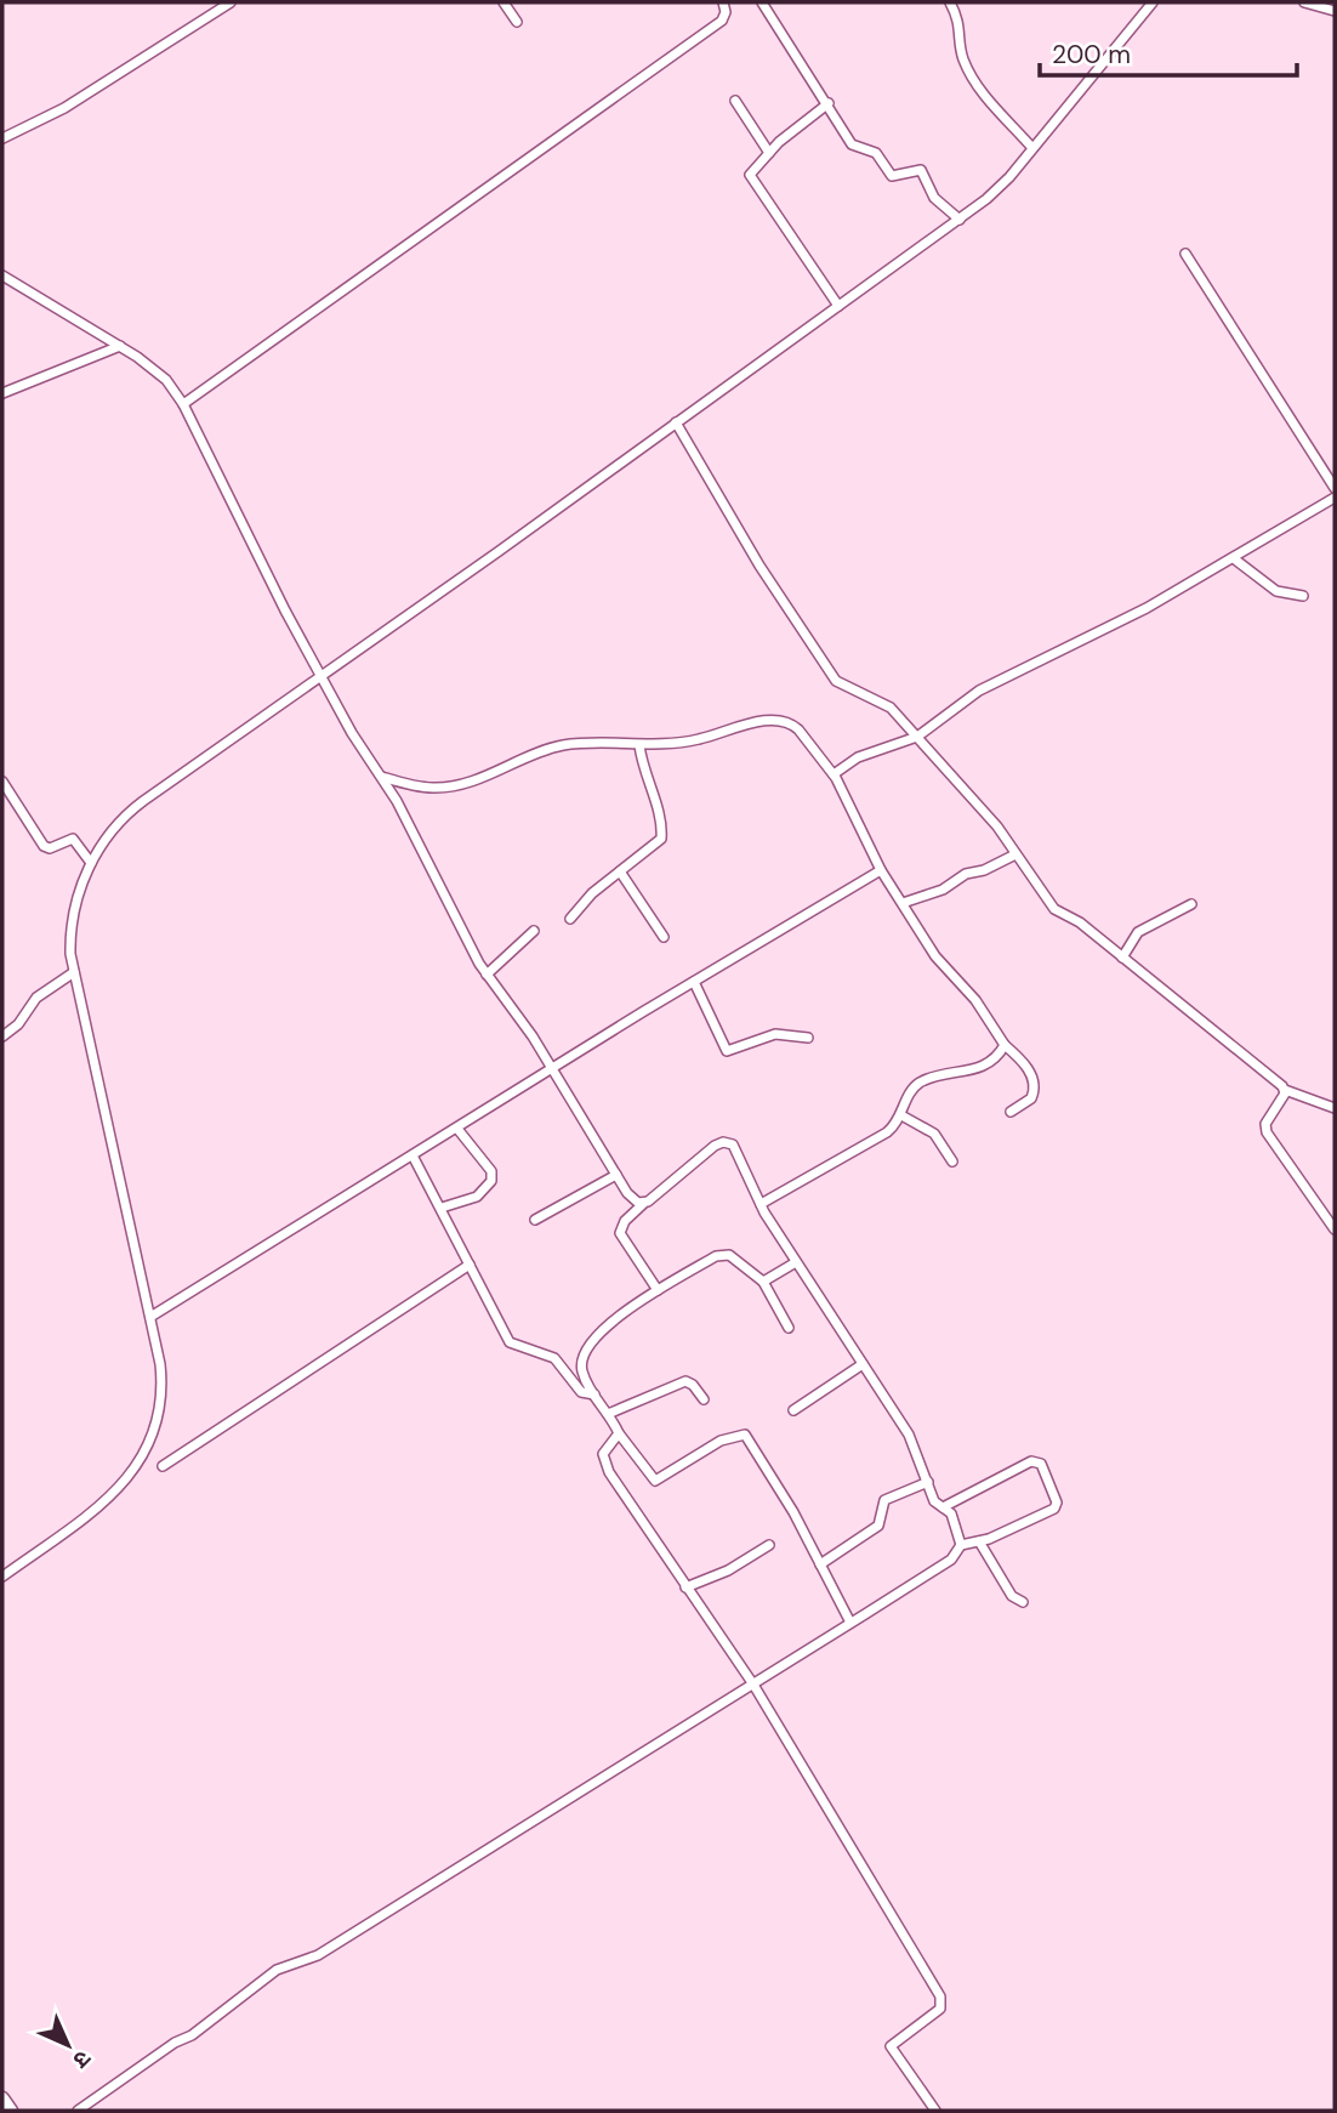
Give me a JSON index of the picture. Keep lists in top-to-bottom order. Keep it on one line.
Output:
{"scale_bar":"200 m","north":"bottom right"}
